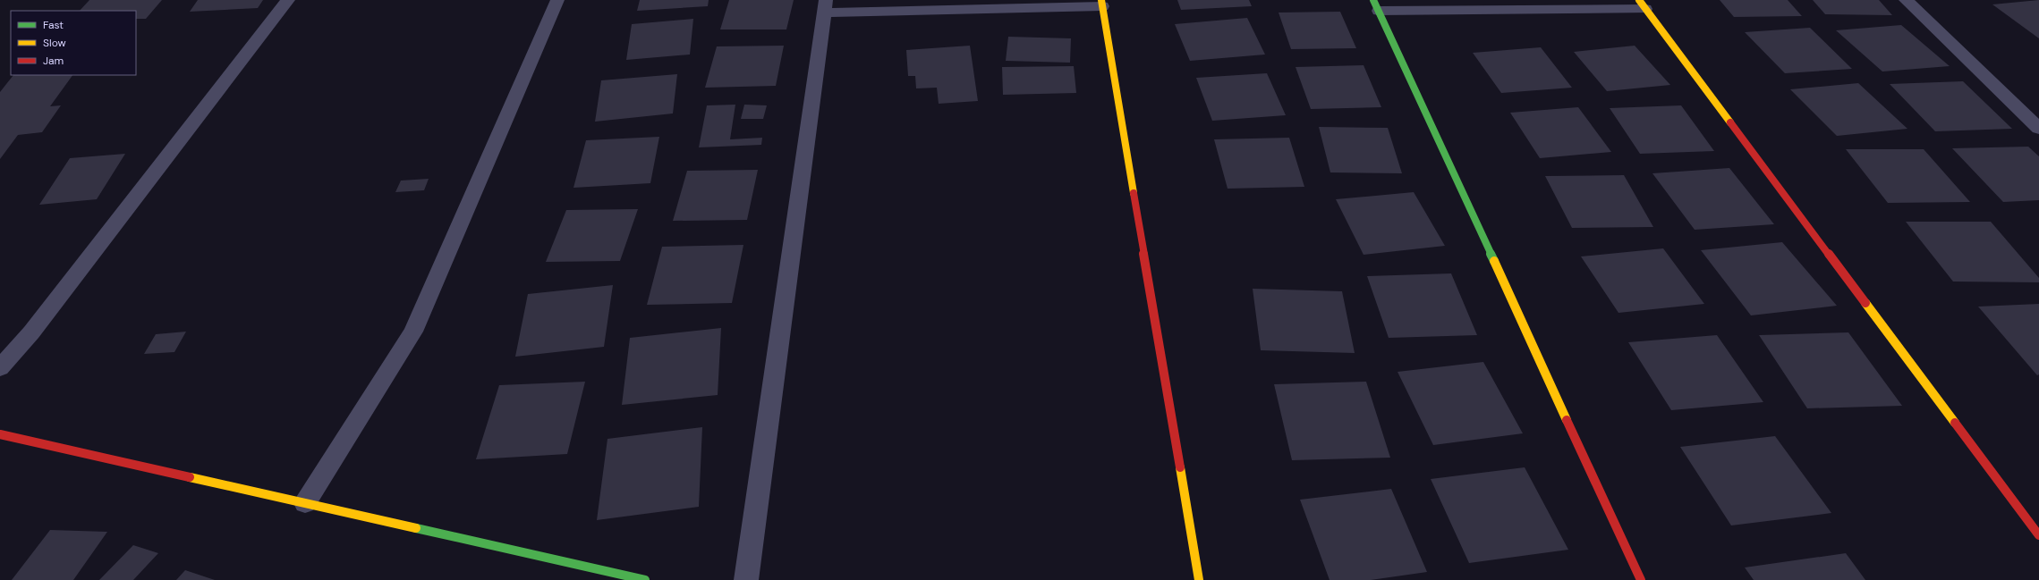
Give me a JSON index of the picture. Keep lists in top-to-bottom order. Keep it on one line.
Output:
{"legend":["Fast","Slow","Jam"]}
